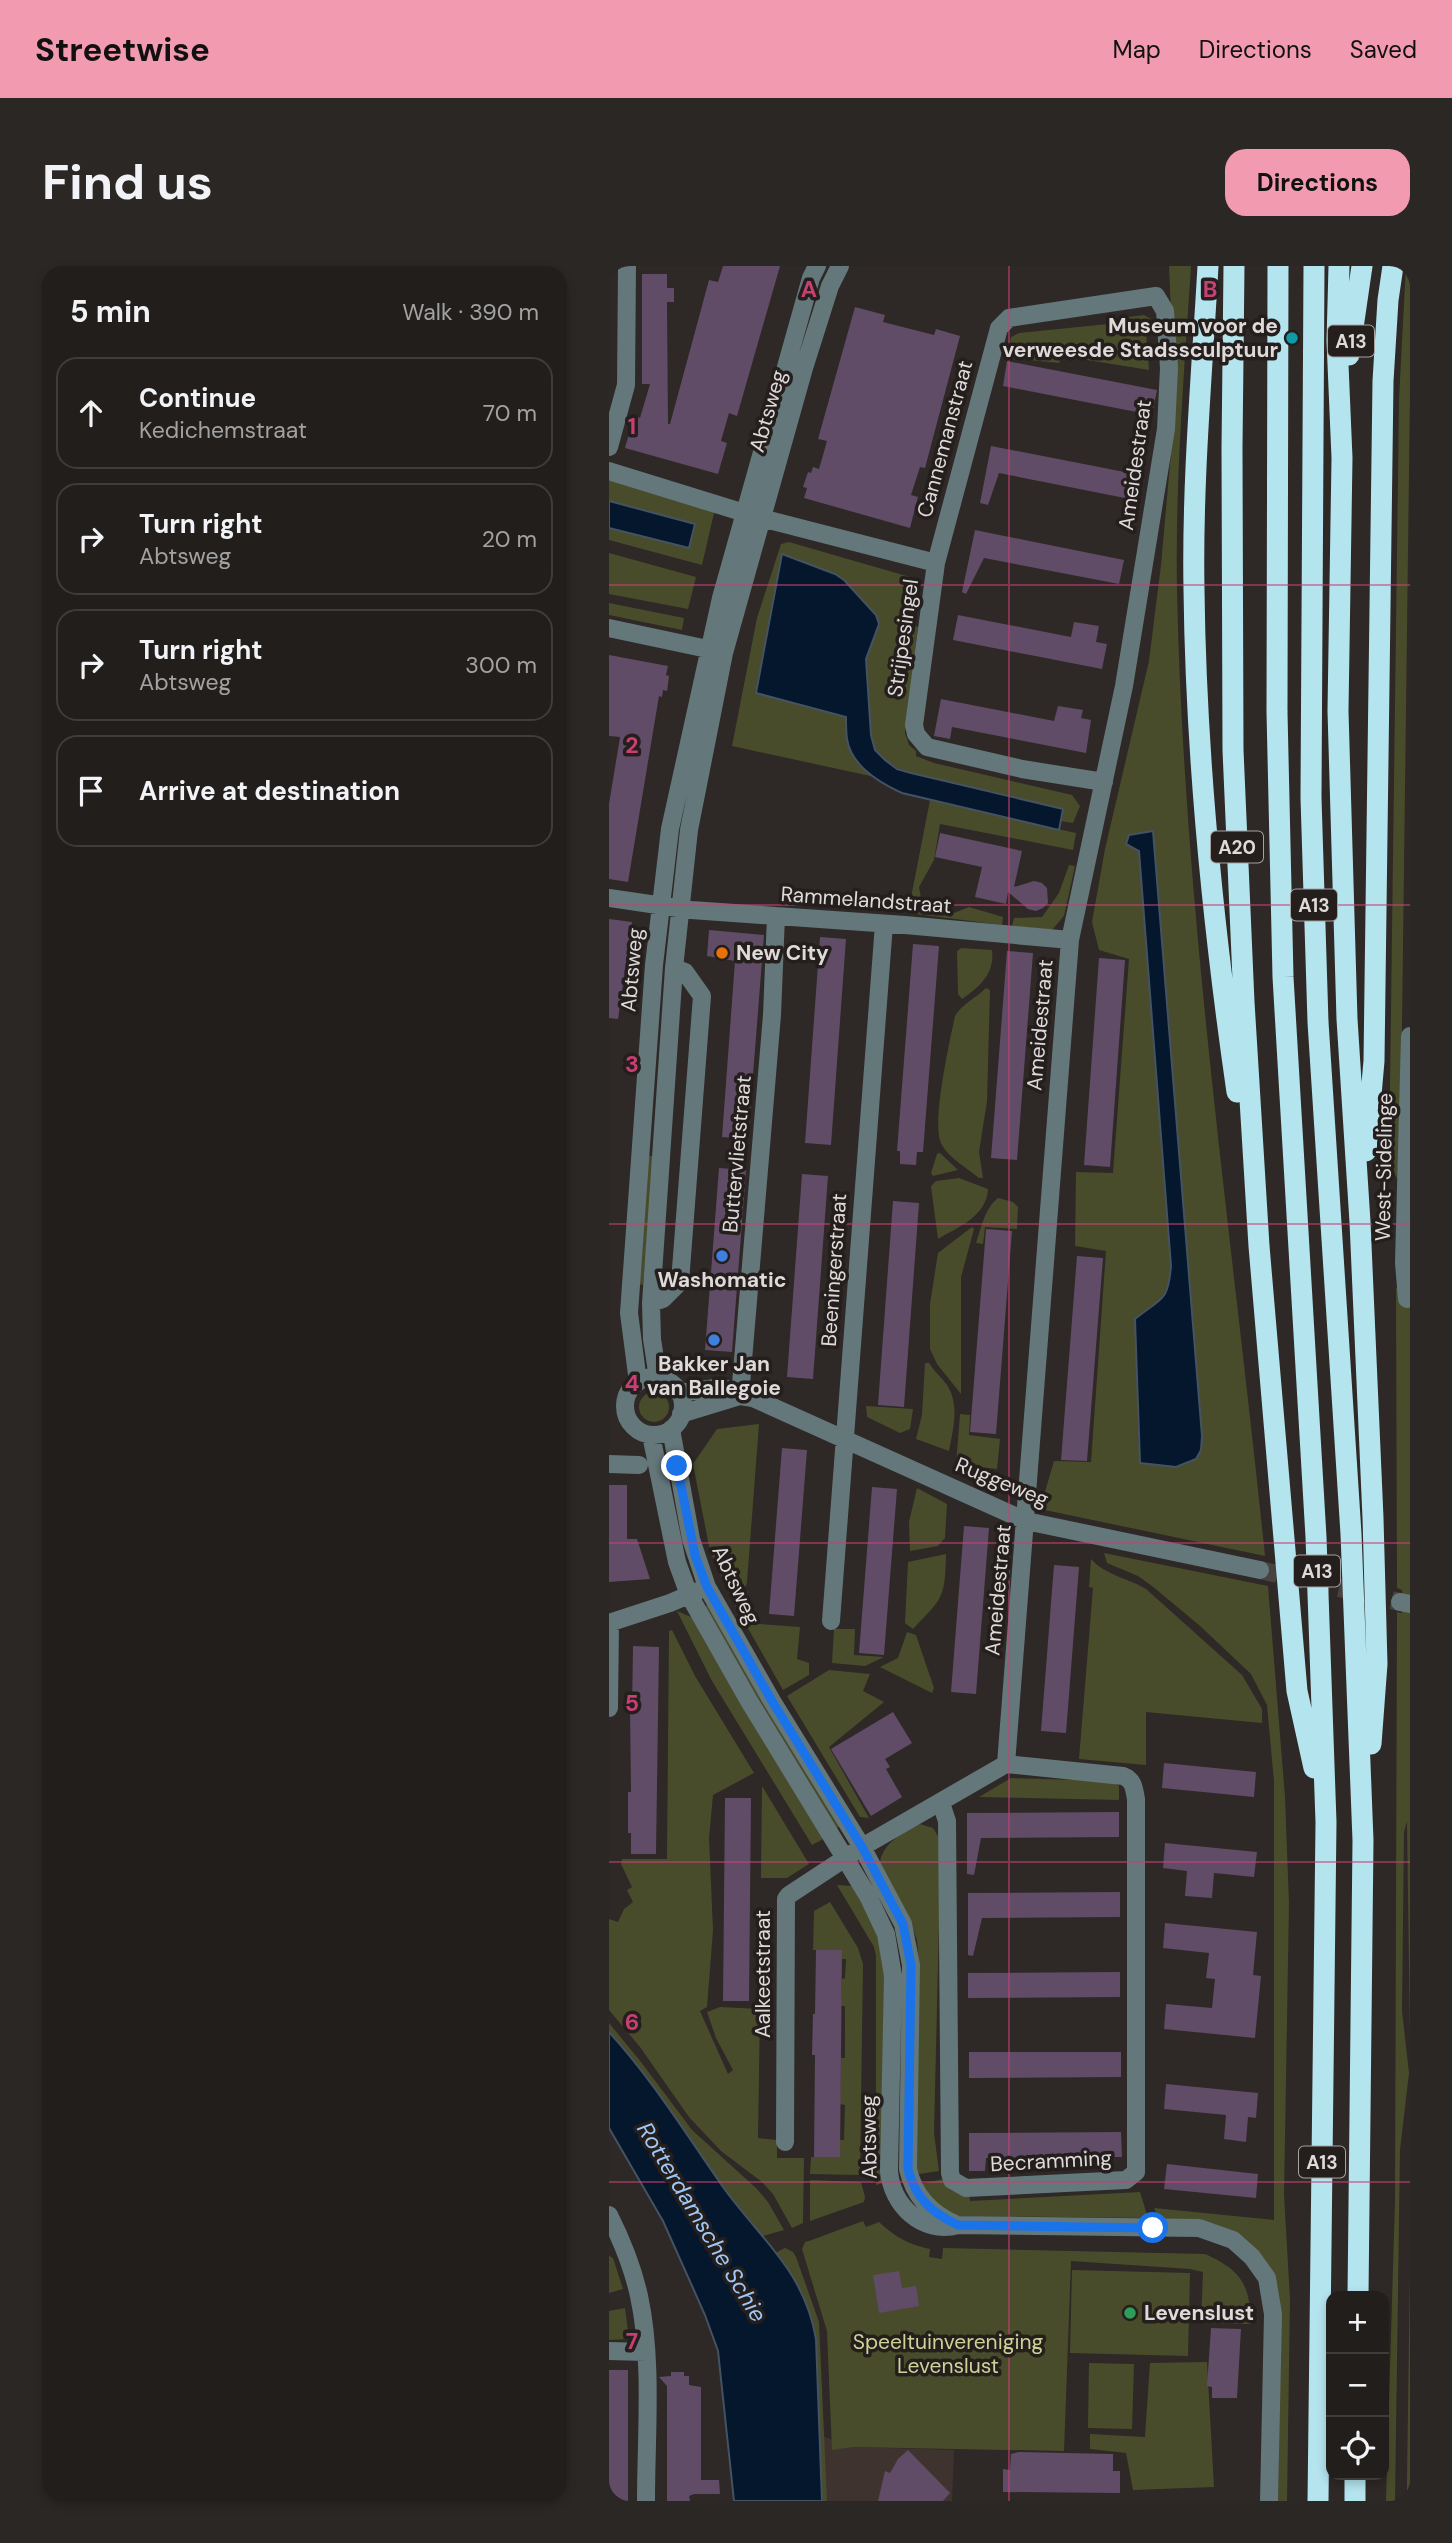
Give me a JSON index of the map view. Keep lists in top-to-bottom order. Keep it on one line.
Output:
{"streets":{"highway":["A13","A20"],"street":["Abtsweg","Cannemanstraat","Ameidestraat","Strijpesingel","Rammelandstraat","Buttervlietstraat","West-Sidelinge","Beeningerstraat","Ruggeweg","Aalkeetstraat","Becramming"]},"crossings":[["A13","A20"],["Abtsweg","Strijpesingel"],["Abtsweg","Rammelandstraat"],["Abtsweg","Ruggeweg"],["Abtsweg","Aalkeetstraat"],["Cannemanstraat","Ameidestraat"],["Cannemanstraat","Strijpesingel"],["Ameidestraat","Strijpesingel"],["Ameidestraat","Rammelandstraat"],["Ameidestraat","Ruggeweg"],["Ameidestraat","Becramming"],["Rammelandstraat","Buttervlietstraat"],["Rammelandstraat","Beeningerstraat"],["Buttervlietstraat","Ruggeweg"],["Beeningerstraat","Ruggeweg"]],"water":["Rotterdamsche Schie"],"parks":["Speeltuinvereniging Levenslust"],"places":["Museum voor de verweesde Stadssculptuur","New City","Washomatic","Bakker Jan van Ballegoie","Levenslust"],"page":{"header":"Streetwise","nav":["Map","Directions","Saved"],"buttons":"Directions","title":"Find us","heading":["5 min","Walk · 390 m"],"list":[["Continue","Kedichemstraat","70 m"],["Turn right","Abtsweg","20 m"],["Turn right","Abtsweg","300 m"],"Arrive at destination"],"map_buttons":["+","−"]},"grid":{"columns":["A","B"],"rows":["1","2","3","4","5","6","7"]}}
